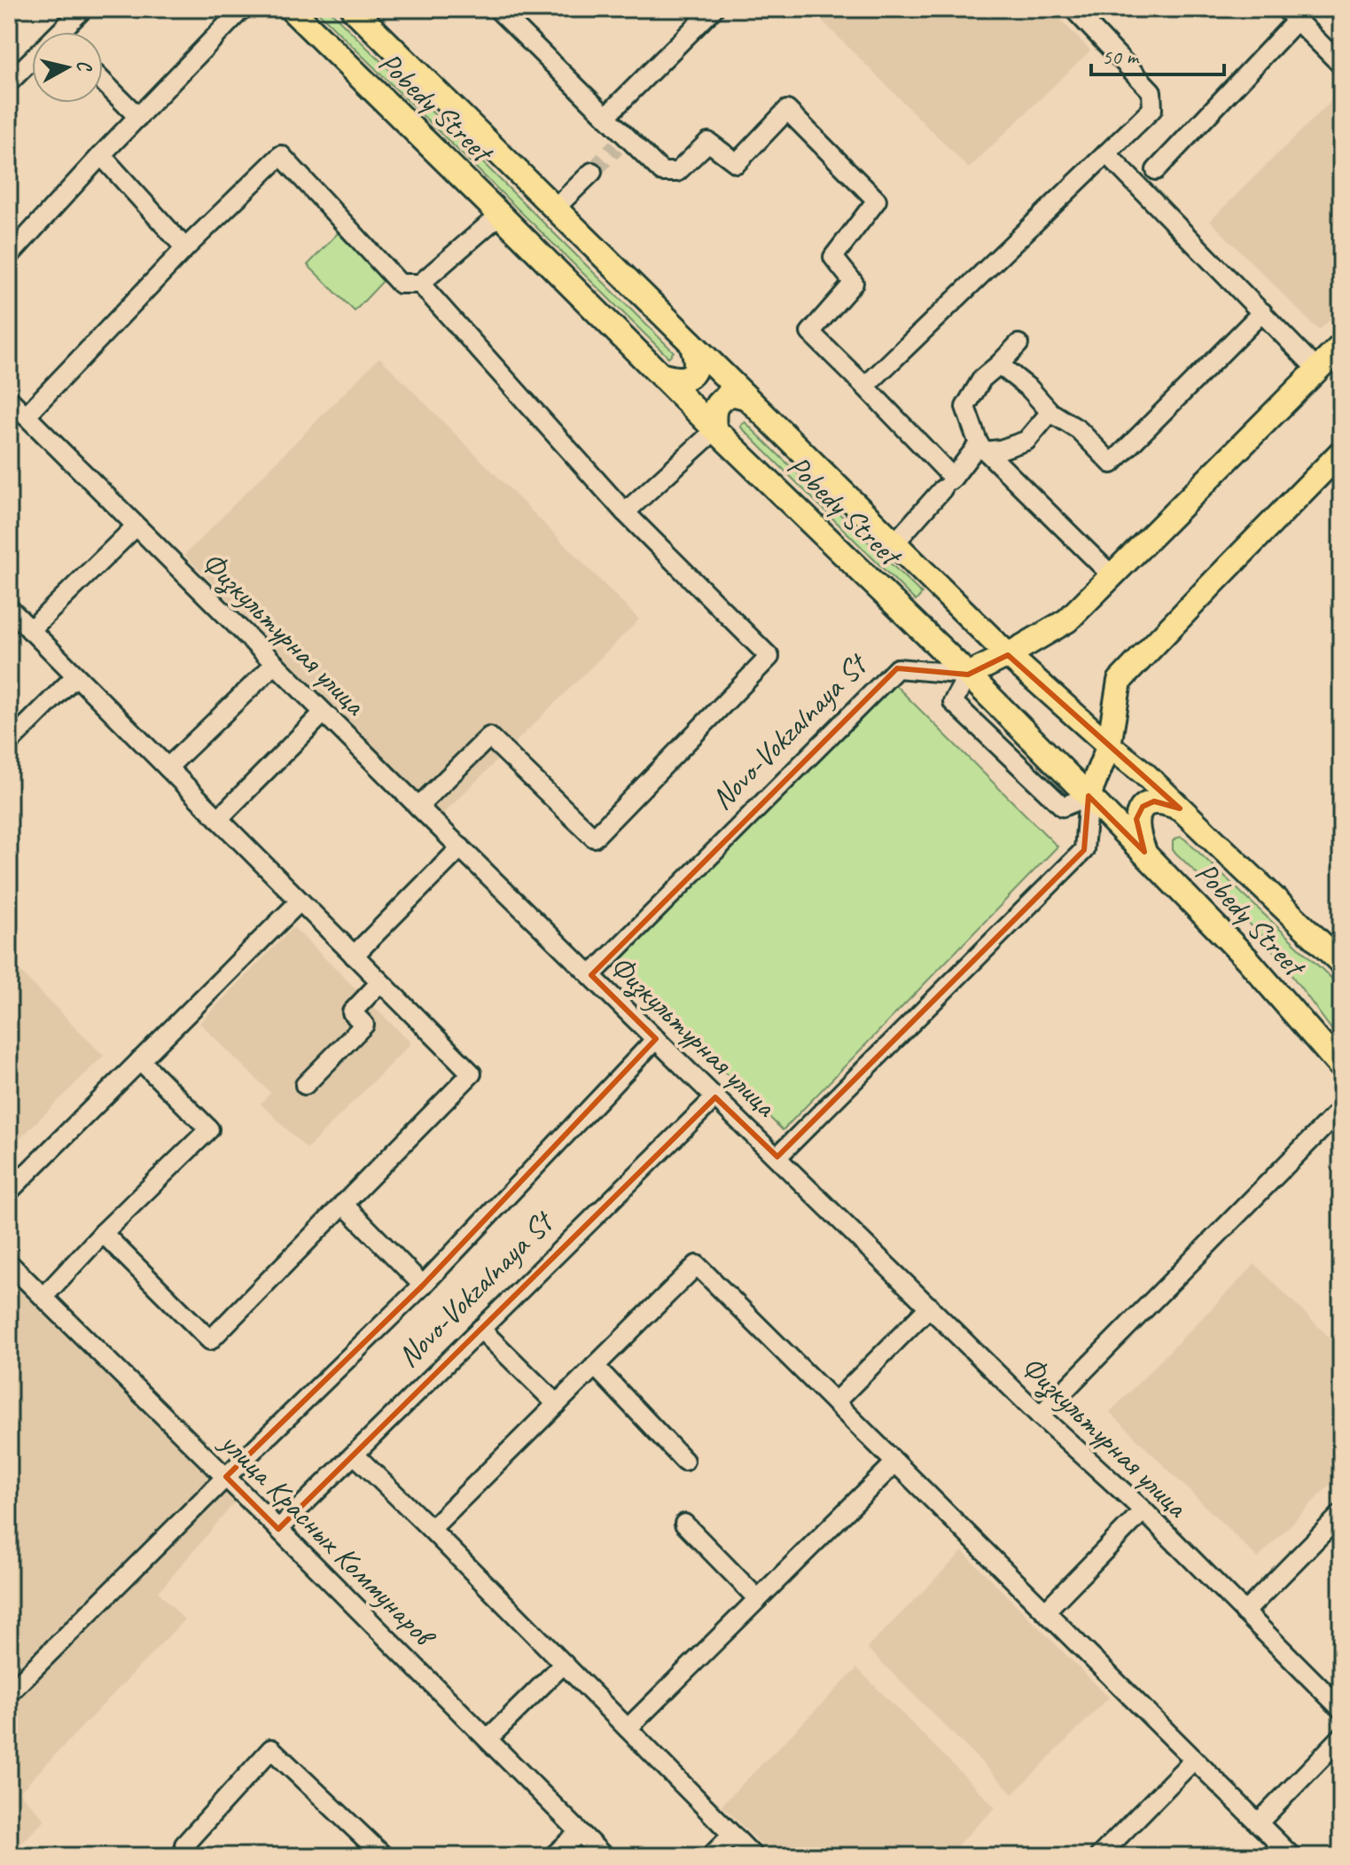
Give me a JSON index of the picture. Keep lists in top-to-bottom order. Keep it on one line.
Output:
{"streets":{"main road":["Pobedy Street"],"street":["Физкультурная улица","Novo-Vokzalnaya St","улица Красных Коммунаров"]},"crossings":[["Pobedy Street","Novo-Vokzalnaya St"],["Физкультурная улица","Novo-Vokzalnaya St"],["Novo-Vokzalnaya St","улица Красных Коммунаров"]],"scale_bar":"50 m","north":"right"}
